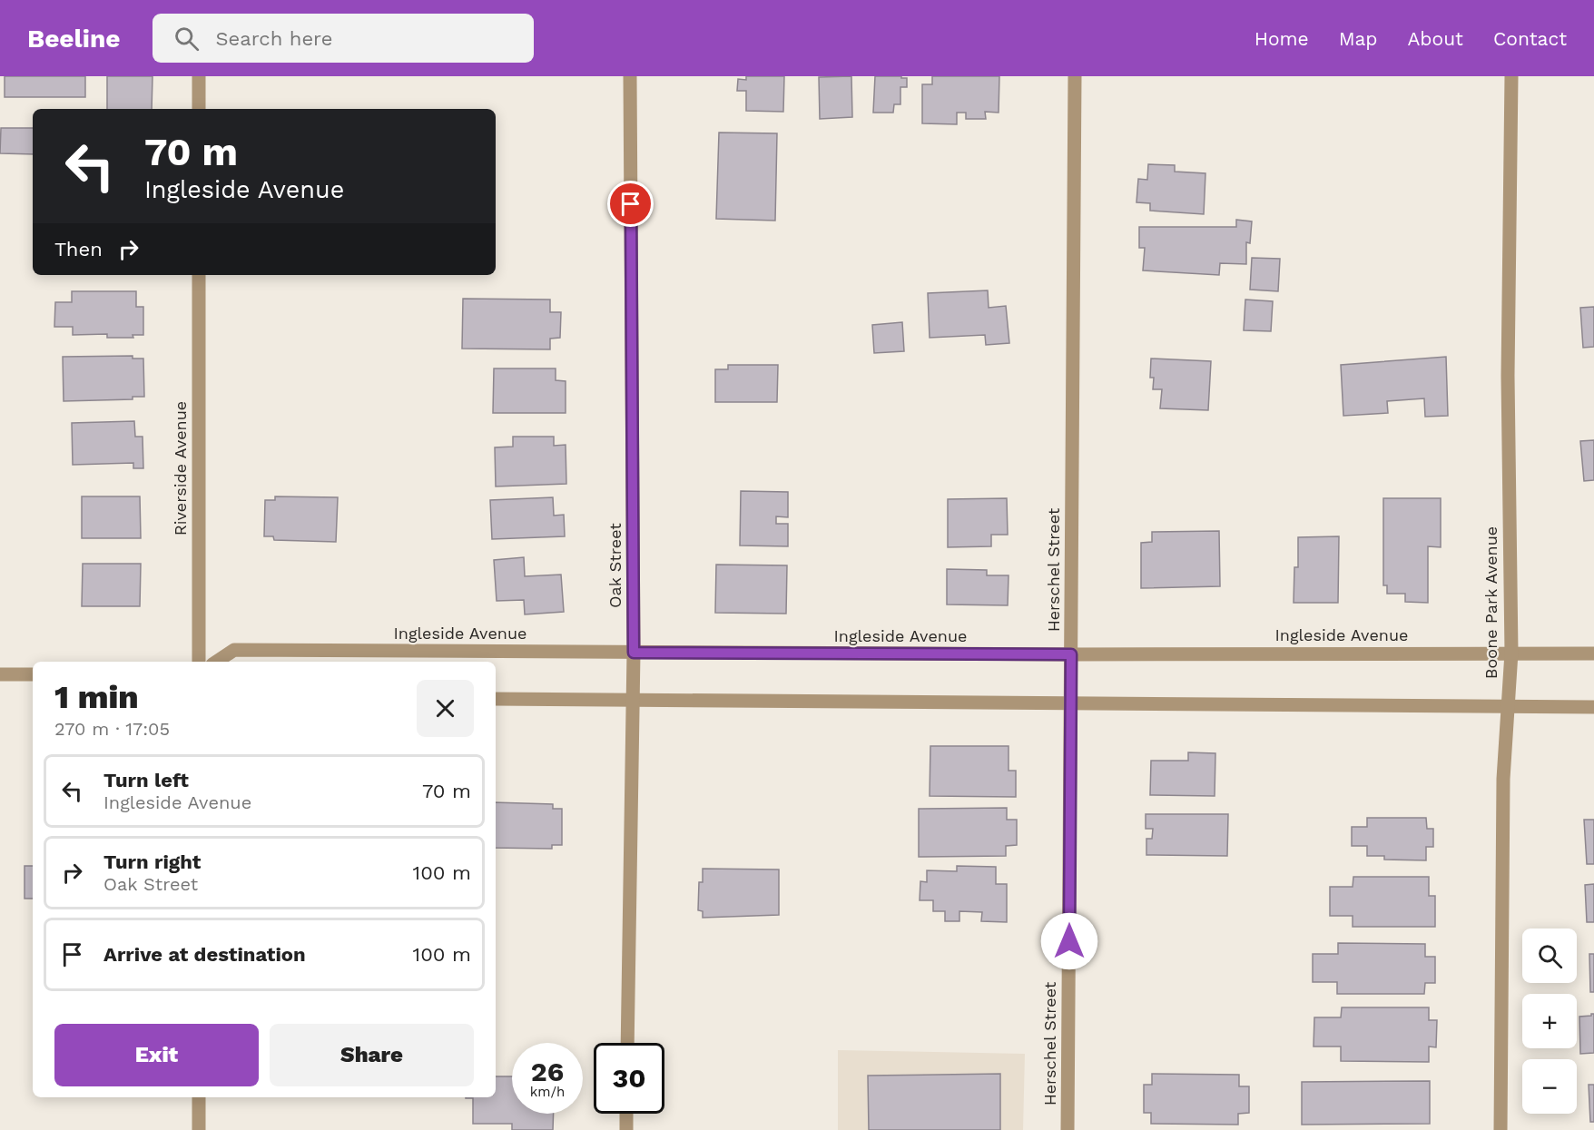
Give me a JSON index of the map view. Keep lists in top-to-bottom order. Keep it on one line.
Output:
{"streets":{"street":["Riverside Avenue","Oak Street","Herschel Street","Boone Park Avenue","Ingleside Avenue"]},"crossings":[["Oak Street","Ingleside Avenue"],["Herschel Street","Ingleside Avenue"],["Boone Park Avenue","Ingleside Avenue"]],"page":{"header":"Beeline","search":"Search here","nav":["Home","Map","About","Contact"],"turn":["70 m","Ingleside Avenue"],"then":"Then","heading":["1 min","270 m · 17:05"],"list":[{"name":"Turn left","note":"Ingleside Avenue","value":"70 m"},{"name":"Turn right","note":"Oak Street","value":"100 m"},{"name":"Arrive at destination","value":"100 m"}],"map_buttons":["+","−"],"buttons":["Exit","Share"],"speed":"26 km/h","limit":"30"}}
